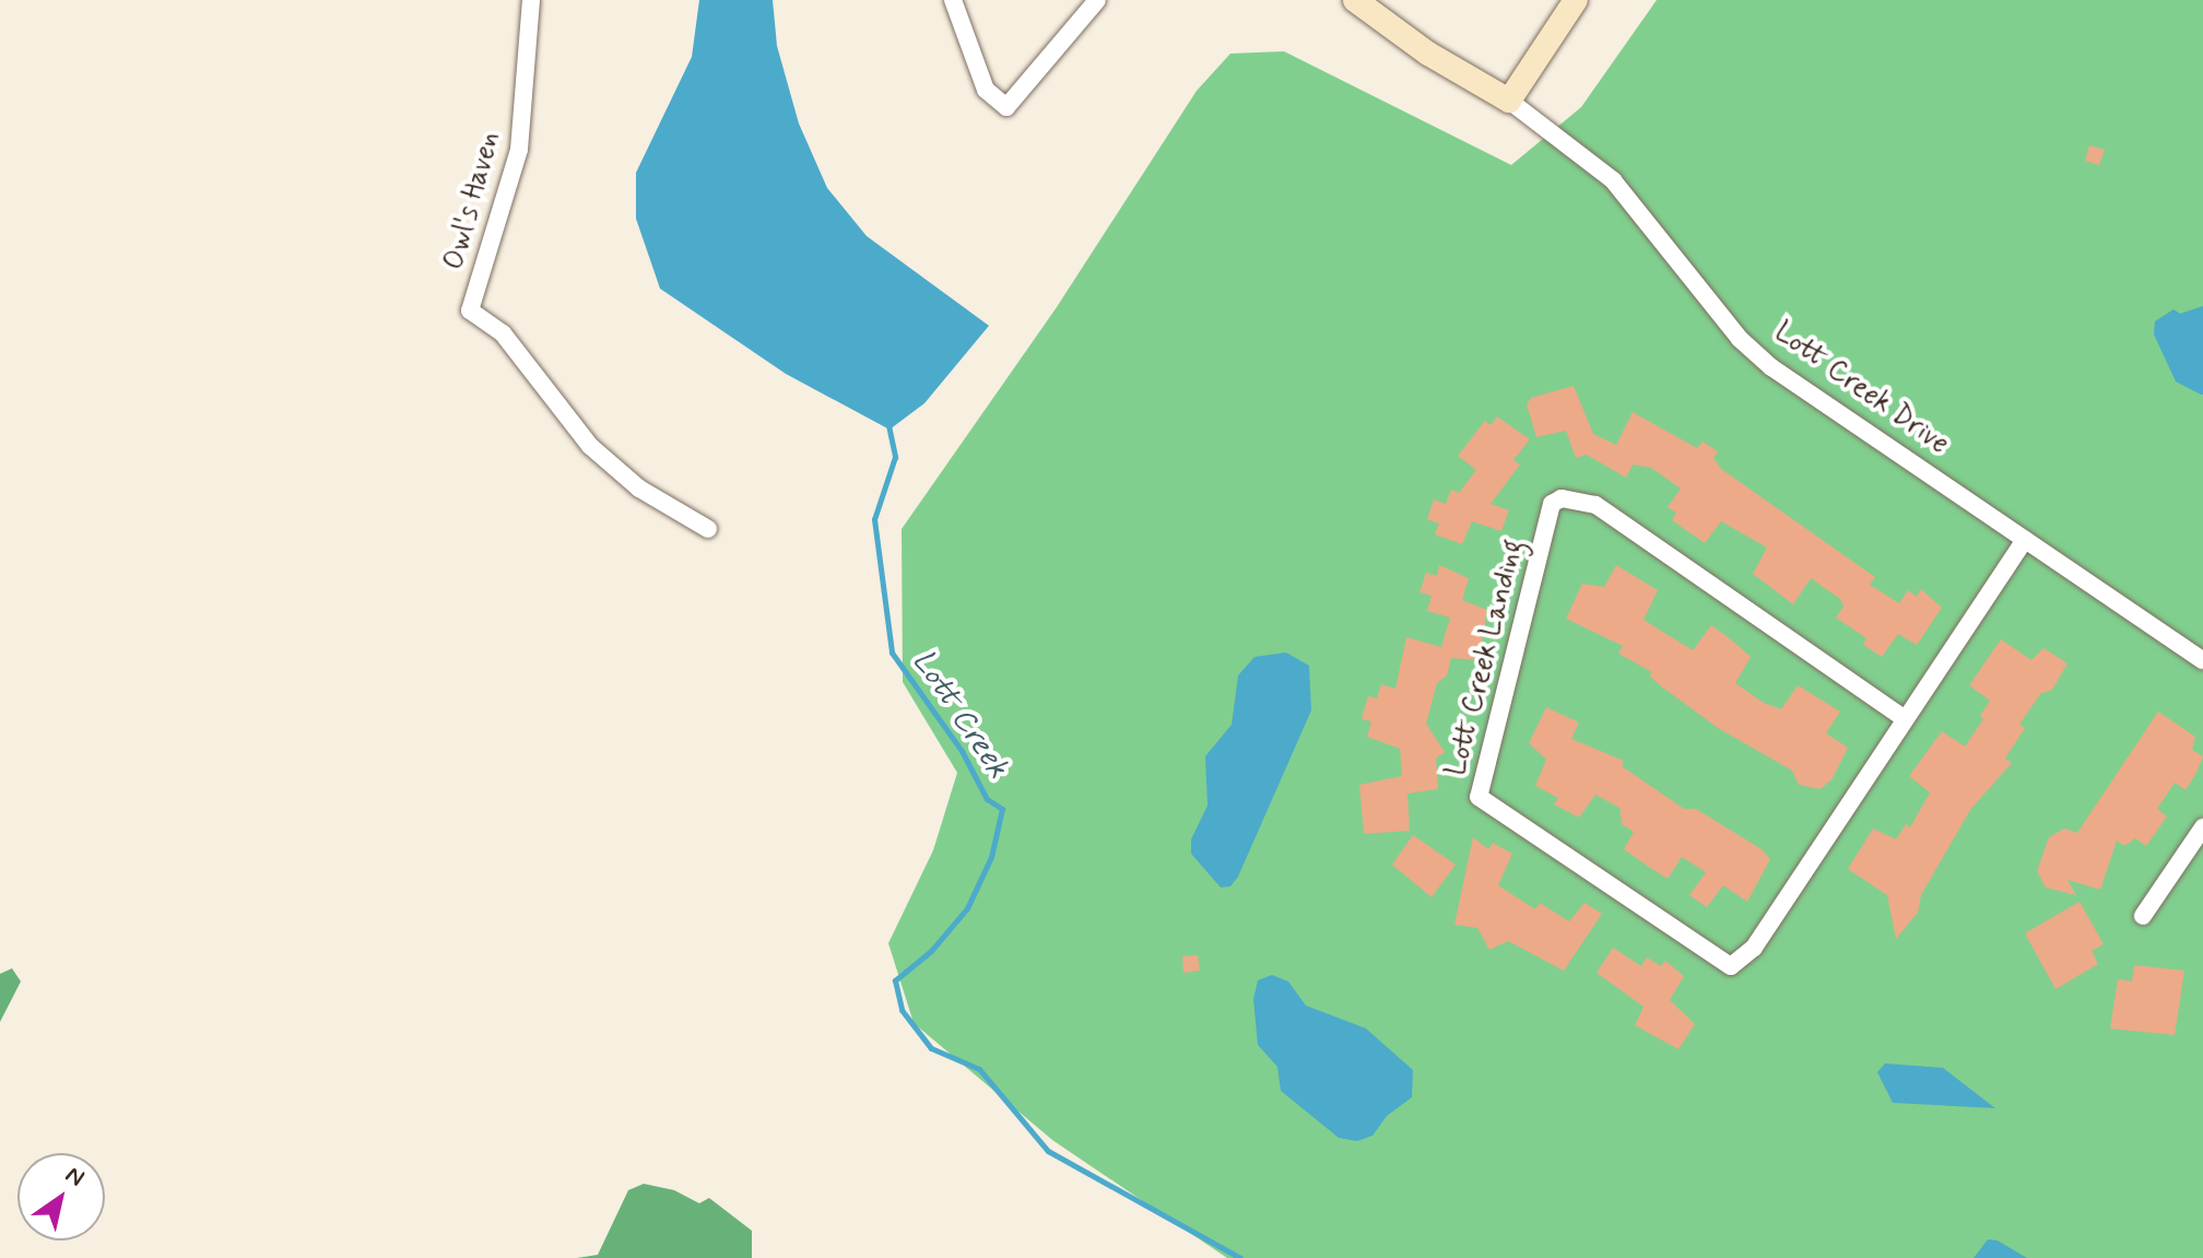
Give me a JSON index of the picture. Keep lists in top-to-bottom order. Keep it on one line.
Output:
{"streets":{"street":["Owl's Haven","Lott Creek Drive","Lott Creek Landing"]},"crossings":[["Lott Creek Drive","Lott Creek Landing"]],"water":["Lott Creek"],"north":"top right"}
